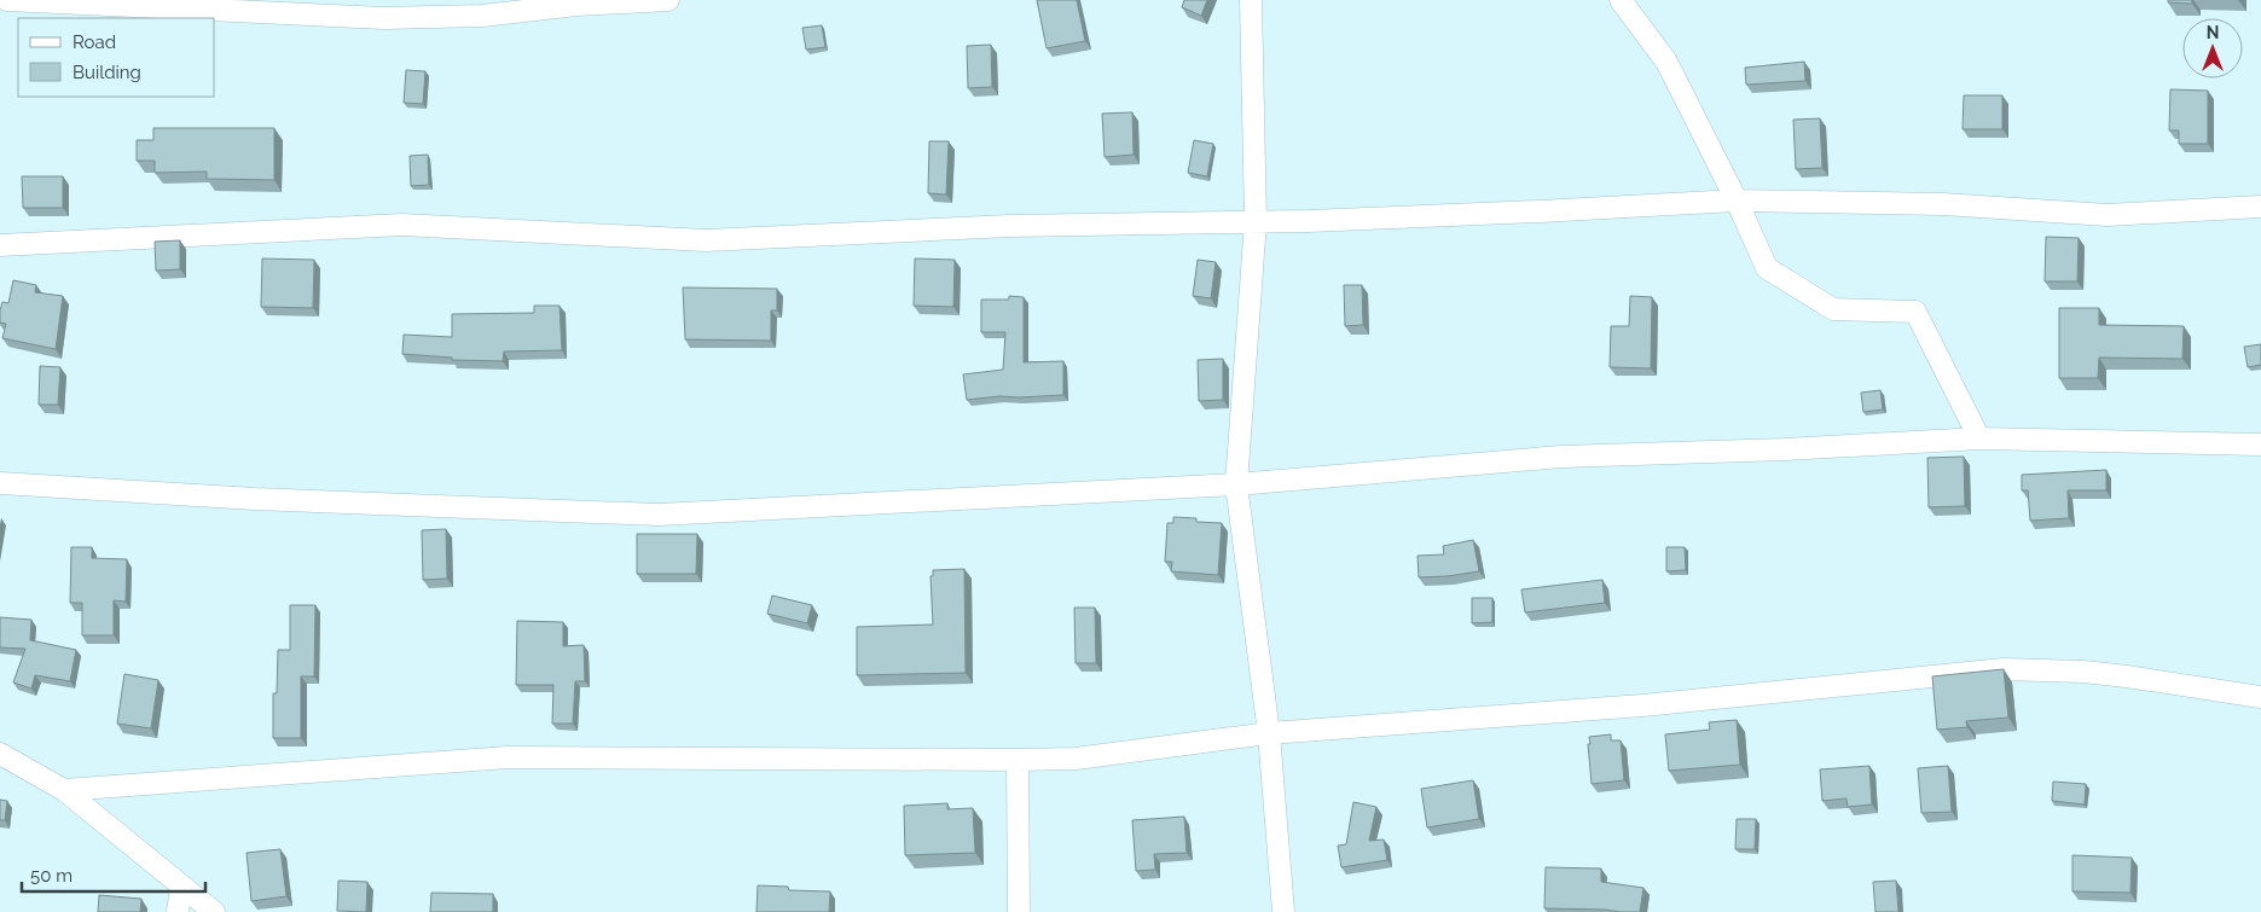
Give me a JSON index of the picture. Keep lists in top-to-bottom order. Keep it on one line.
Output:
{"legend":["Road","Building"],"scale_bar":"50 m","north":"top"}
